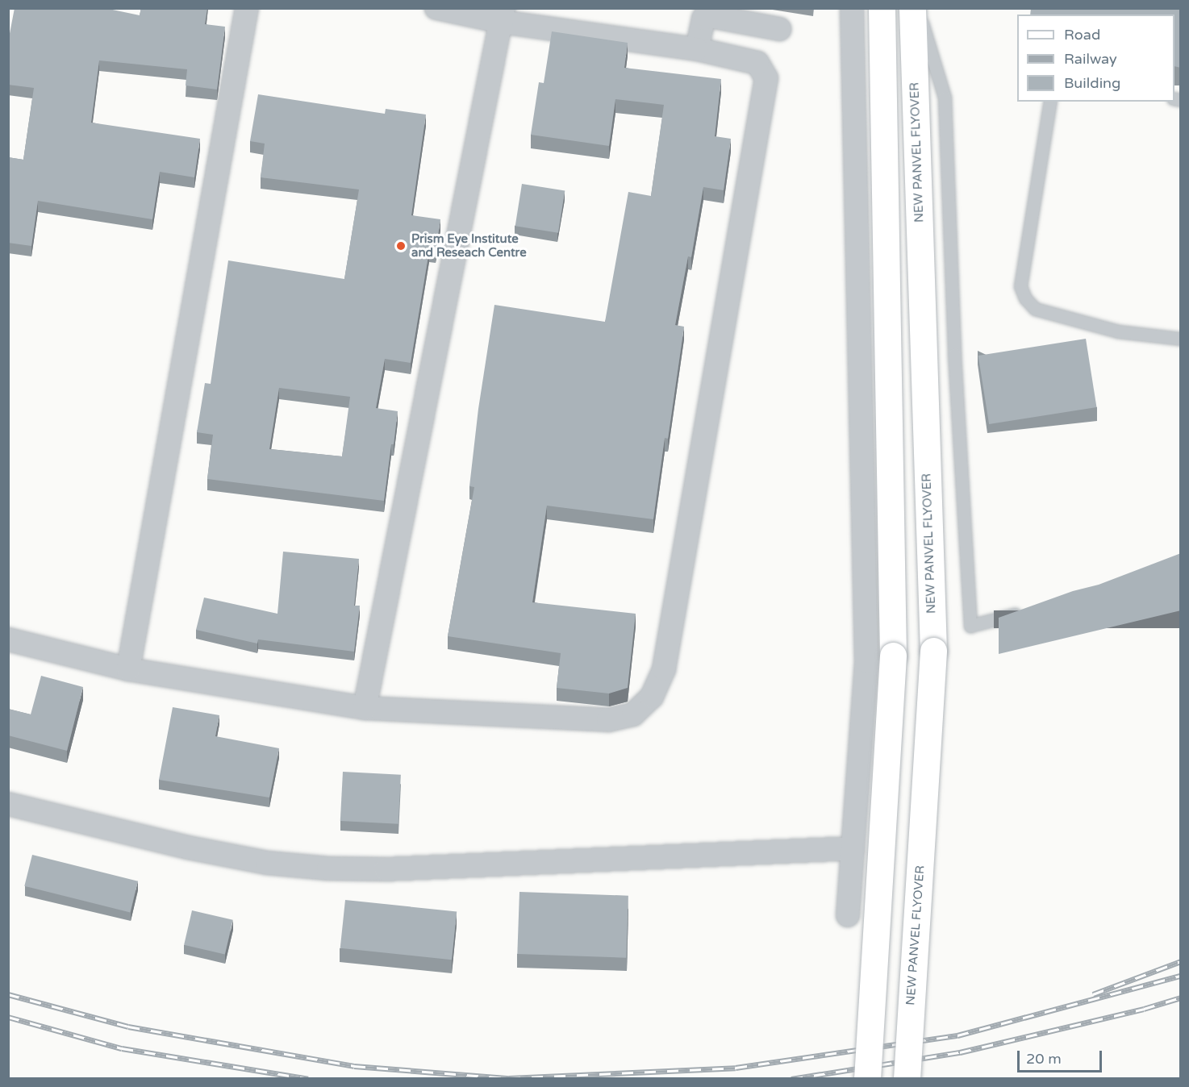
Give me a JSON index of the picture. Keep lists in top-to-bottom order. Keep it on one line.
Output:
{"streets":{"main road":["NEW PANVEL FLYOVER"]},"places":["Prism Eye Institute and Reseach Centre"],"legend":["Road","Railway","Building"],"scale_bar":"20 m"}
